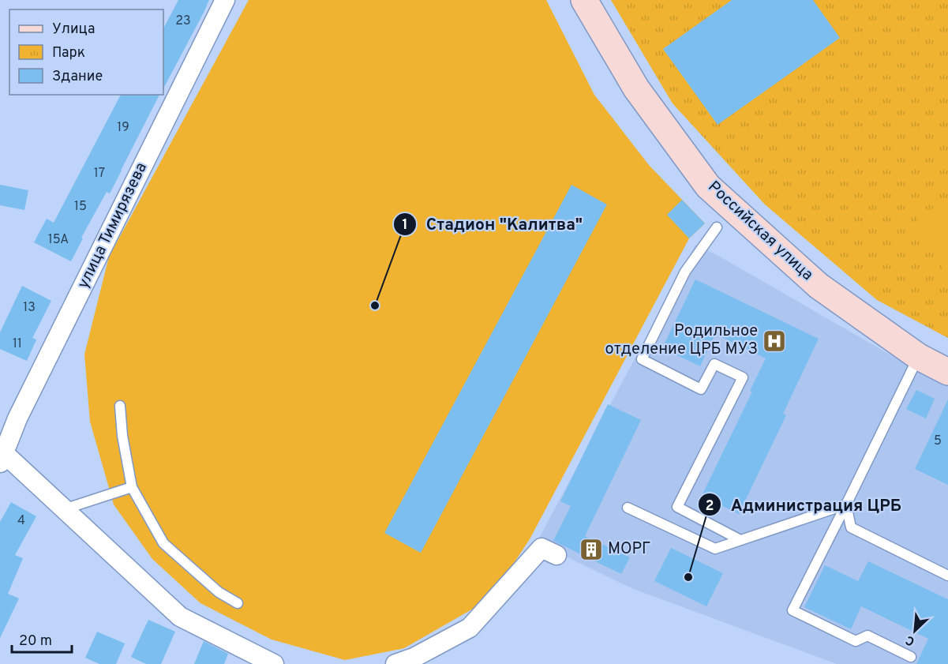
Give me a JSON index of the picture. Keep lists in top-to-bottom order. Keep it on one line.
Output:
{"streets":{"street":["улица Тимирязева","Российская улица"]},"places":{"other":["Стадион \"Калитва\"","Администрация ЦРБ"],"hospital":["Родильное отделение ЦРБ МУЗ"],"building":["МОРГ"]},"house_numbers":["23","19","17","15","15А","13","11","5","4"],"legend":["Улица","Парк","Здание"],"scale_bar":"20 m","north":"bottom left"}
